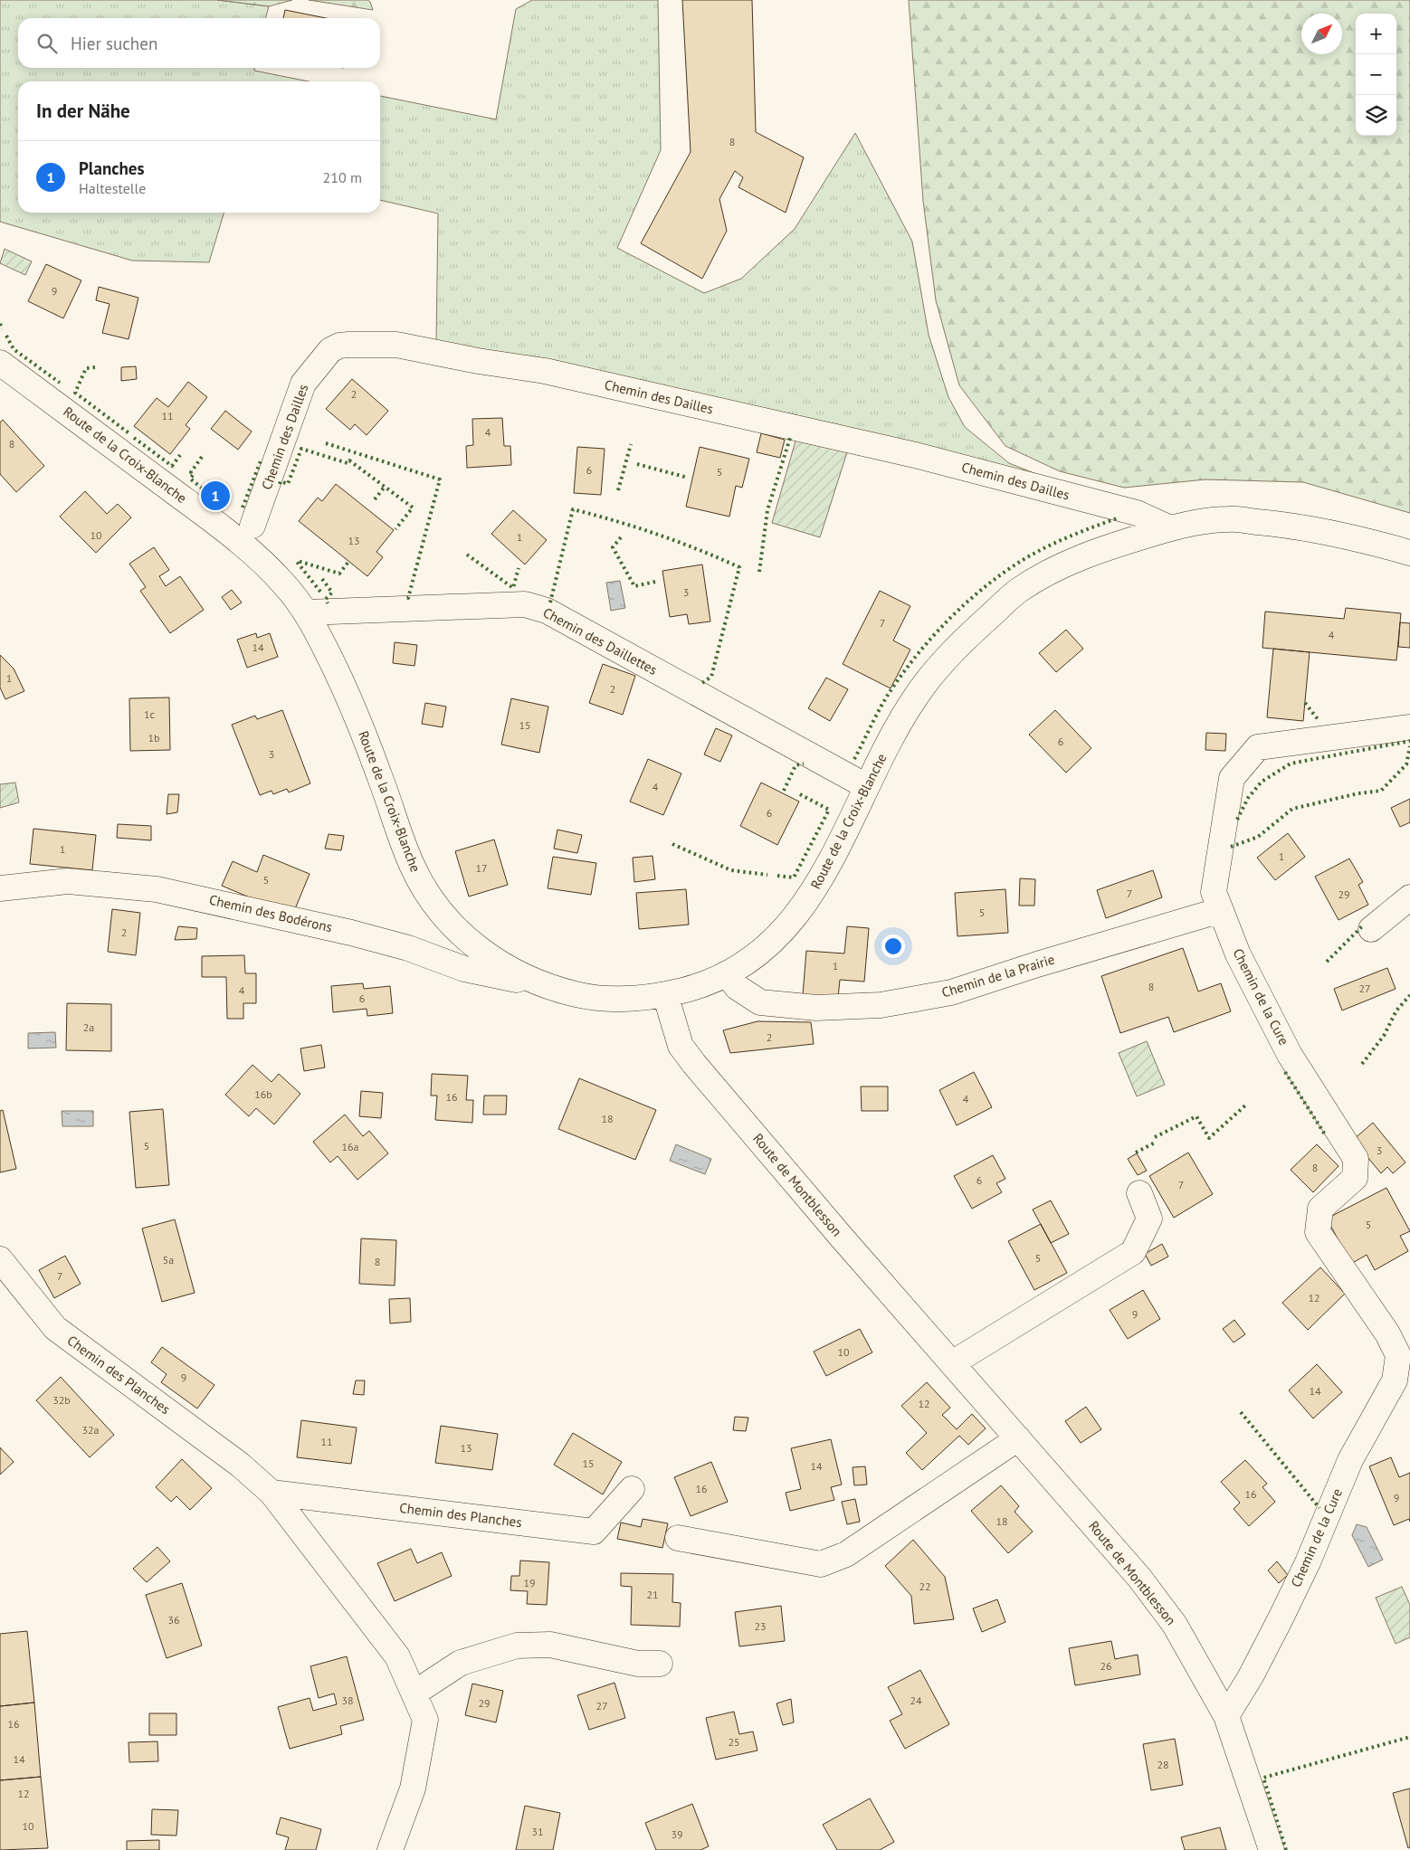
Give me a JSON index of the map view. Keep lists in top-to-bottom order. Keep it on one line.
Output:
{"streets":{"street":["Chemin des Dailles","Route de la Croix-Blanche","Chemin des Daillettes","Chemin des Bodérons","Chemin de la Prairie","Chemin de la Cure","Route de Montblesson","Chemin des Planches"]},"crossings":[["Chemin des Dailles","Route de la Croix-Blanche"],["Route de la Croix-Blanche","Chemin des Daillettes"],["Route de la Croix-Blanche","Chemin des Bodérons"],["Route de la Croix-Blanche","Chemin de la Prairie"],["Route de la Croix-Blanche","Route de Montblesson"],["Chemin de la Prairie","Chemin de la Cure"],["Chemin de la Cure","Route de Montblesson"]],"house_numbers":["8","9","2","11","4","8","6","5","10","1","13","3","7","4","14","1","2","1c","15","1b","6","3","4","6","1","1","17","5","7","29","5","2","1","8","27","4","6","2a","2","16b","16","4","18","5","16a","3","8","6","7","5","5","5a","8","7","12","9","10","9","14","32b","12","32a","11","13","15","14","16","16","9","18","19","22","21","36","23","26","38","24","29","27","16","25","14","28","12","10","31","39"],"north":"top right","page":{"map_buttons":["+","−"],"search":"Hier suchen","heading":"In der Nähe","list":[{"mark":"1","name":"Planches","note":"Haltestelle","value":"210 m"}],"pins":"1"}}
